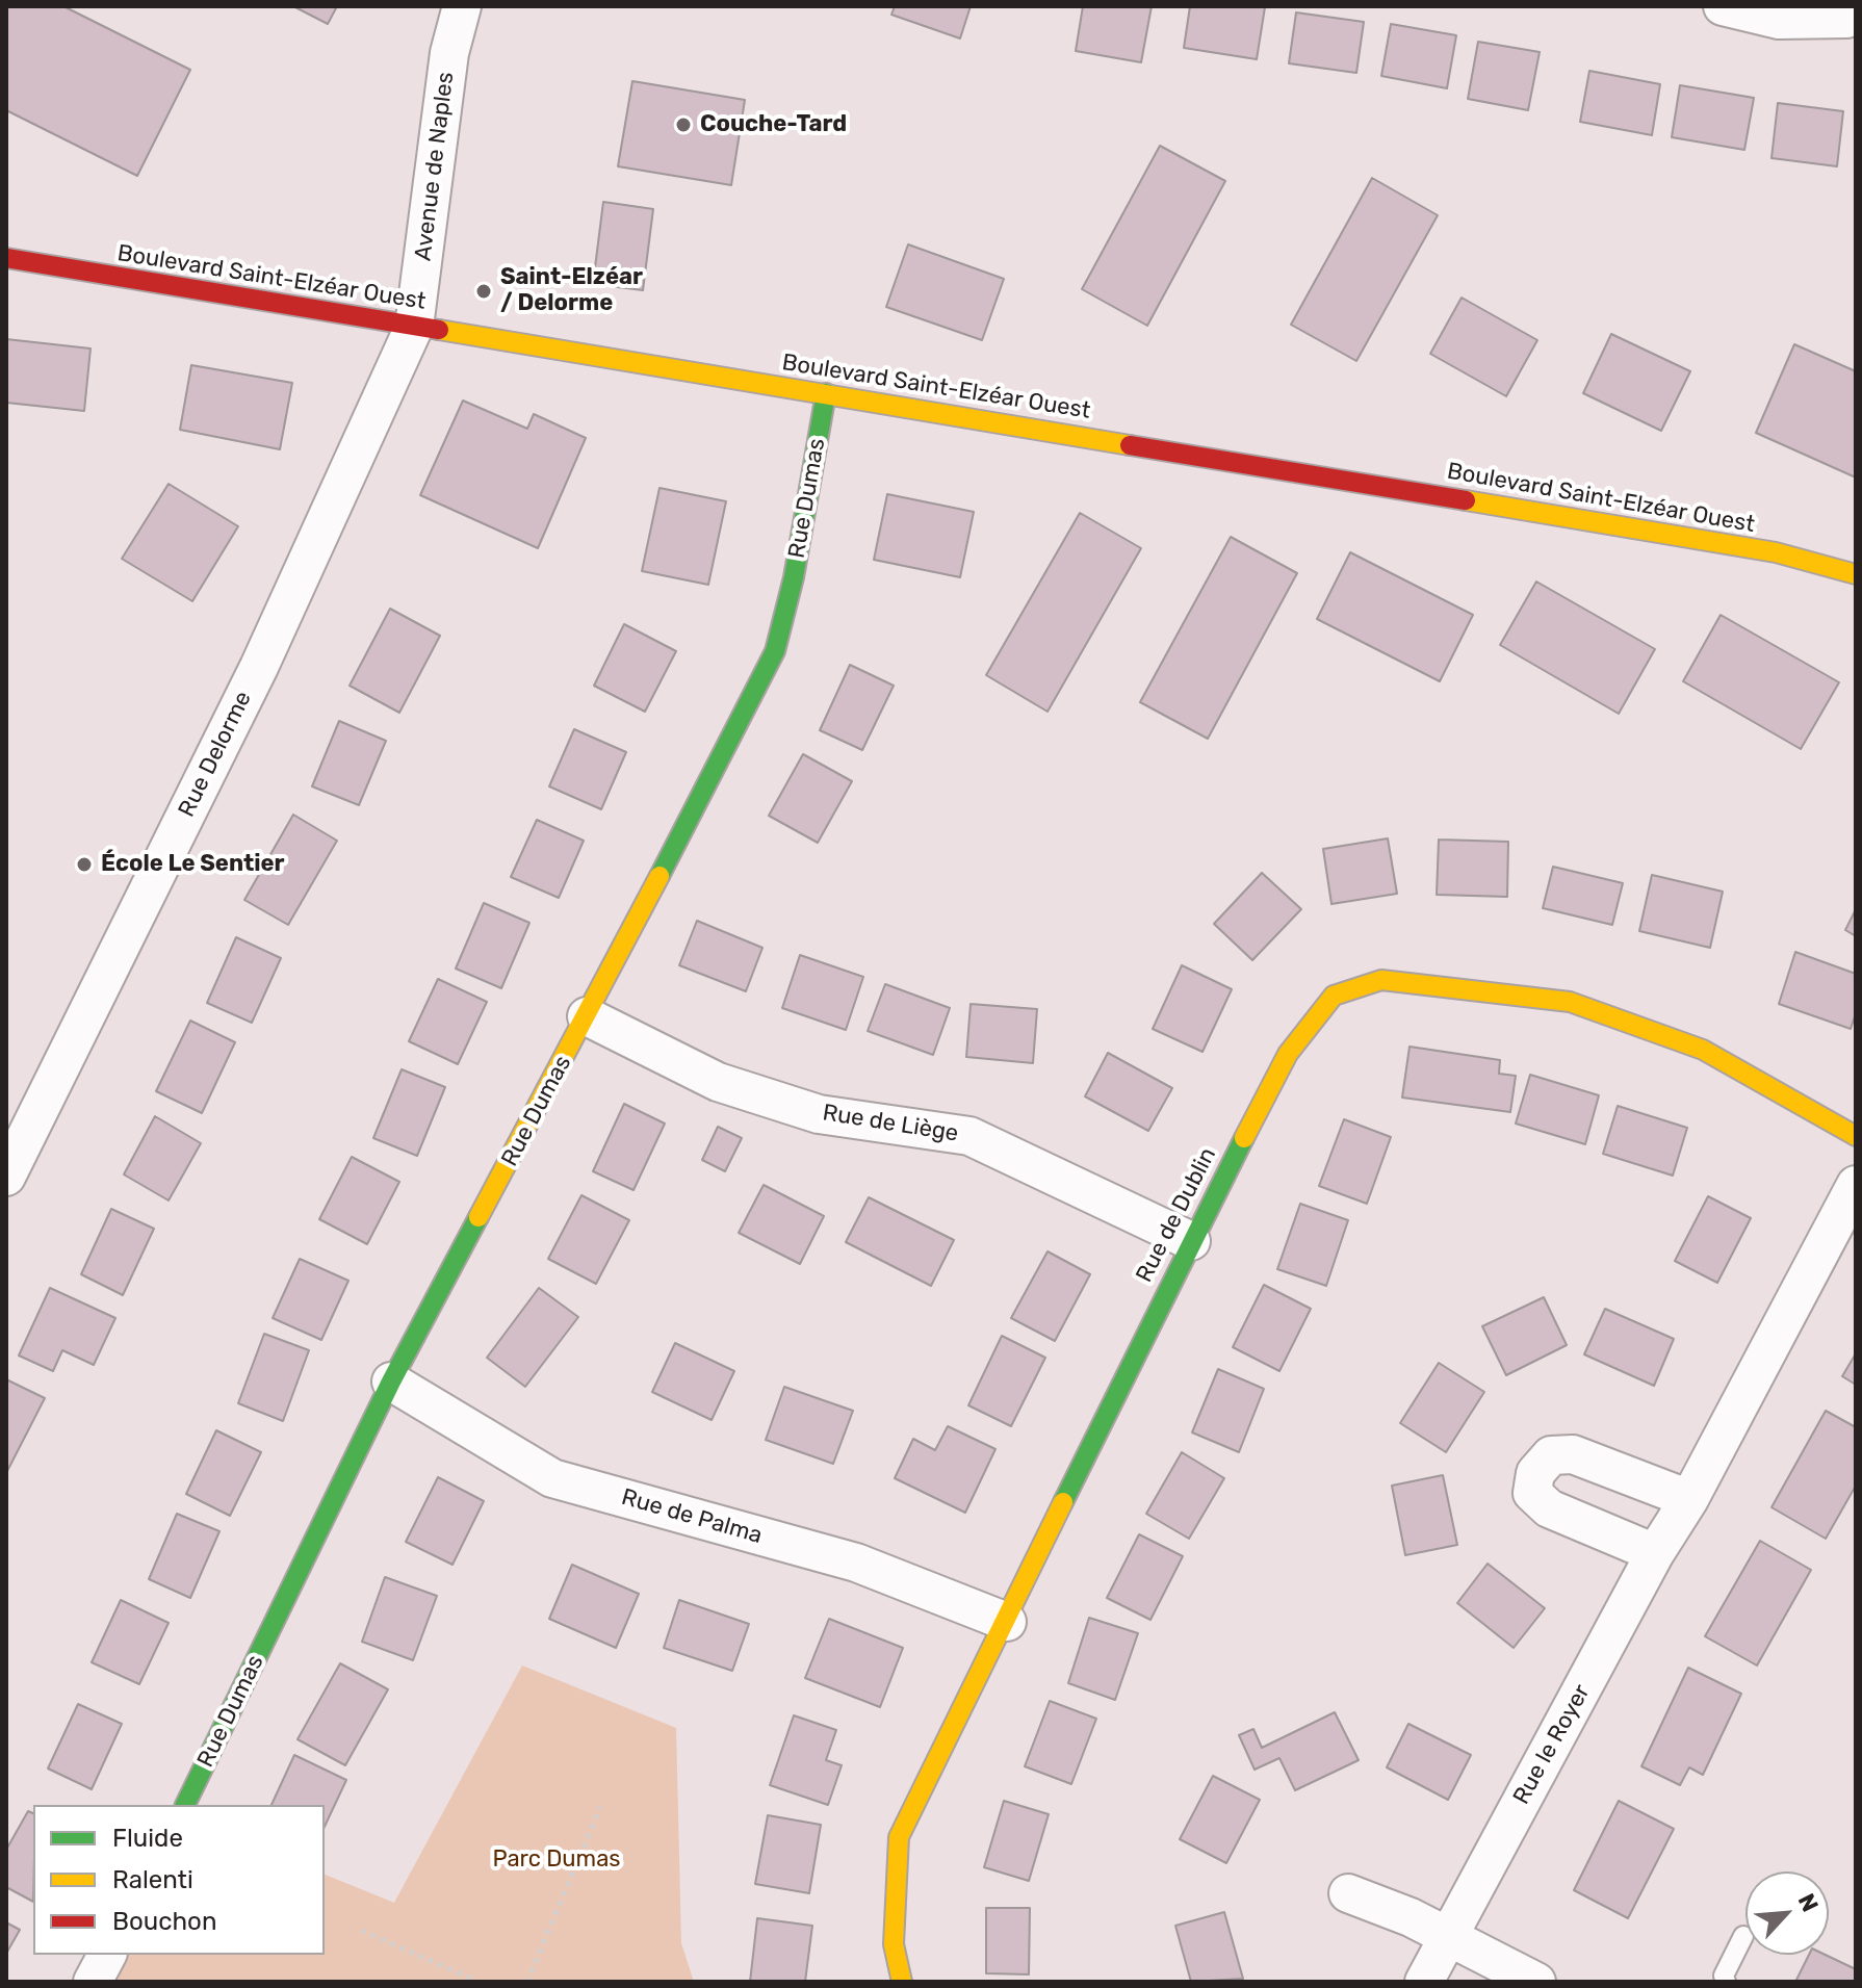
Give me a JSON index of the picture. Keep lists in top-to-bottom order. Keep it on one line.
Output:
{"streets":{"street":["Avenue de Naples","Boulevard Saint-Elzéar Ouest","Rue Dumas","Rue Delorme","Rue de Liège","Rue de Dublin","Rue de Palma","Rue le Royer"]},"crossings":[["Avenue de Naples","Boulevard Saint-Elzéar Ouest"],["Avenue de Naples","Rue Delorme"],["Boulevard Saint-Elzéar Ouest","Rue Dumas"],["Boulevard Saint-Elzéar Ouest","Rue Delorme"],["Rue Dumas","Rue de Liège"],["Rue Dumas","Rue de Palma"],["Rue de Liège","Rue de Dublin"],["Rue de Dublin","Rue de Palma"]],"parks":["Parc Dumas"],"places":["Couche-Tard","Saint-Elzéar / Delorme","École Le Sentier"],"legend":["Fluide","Ralenti","Bouchon"],"north":"top right"}
